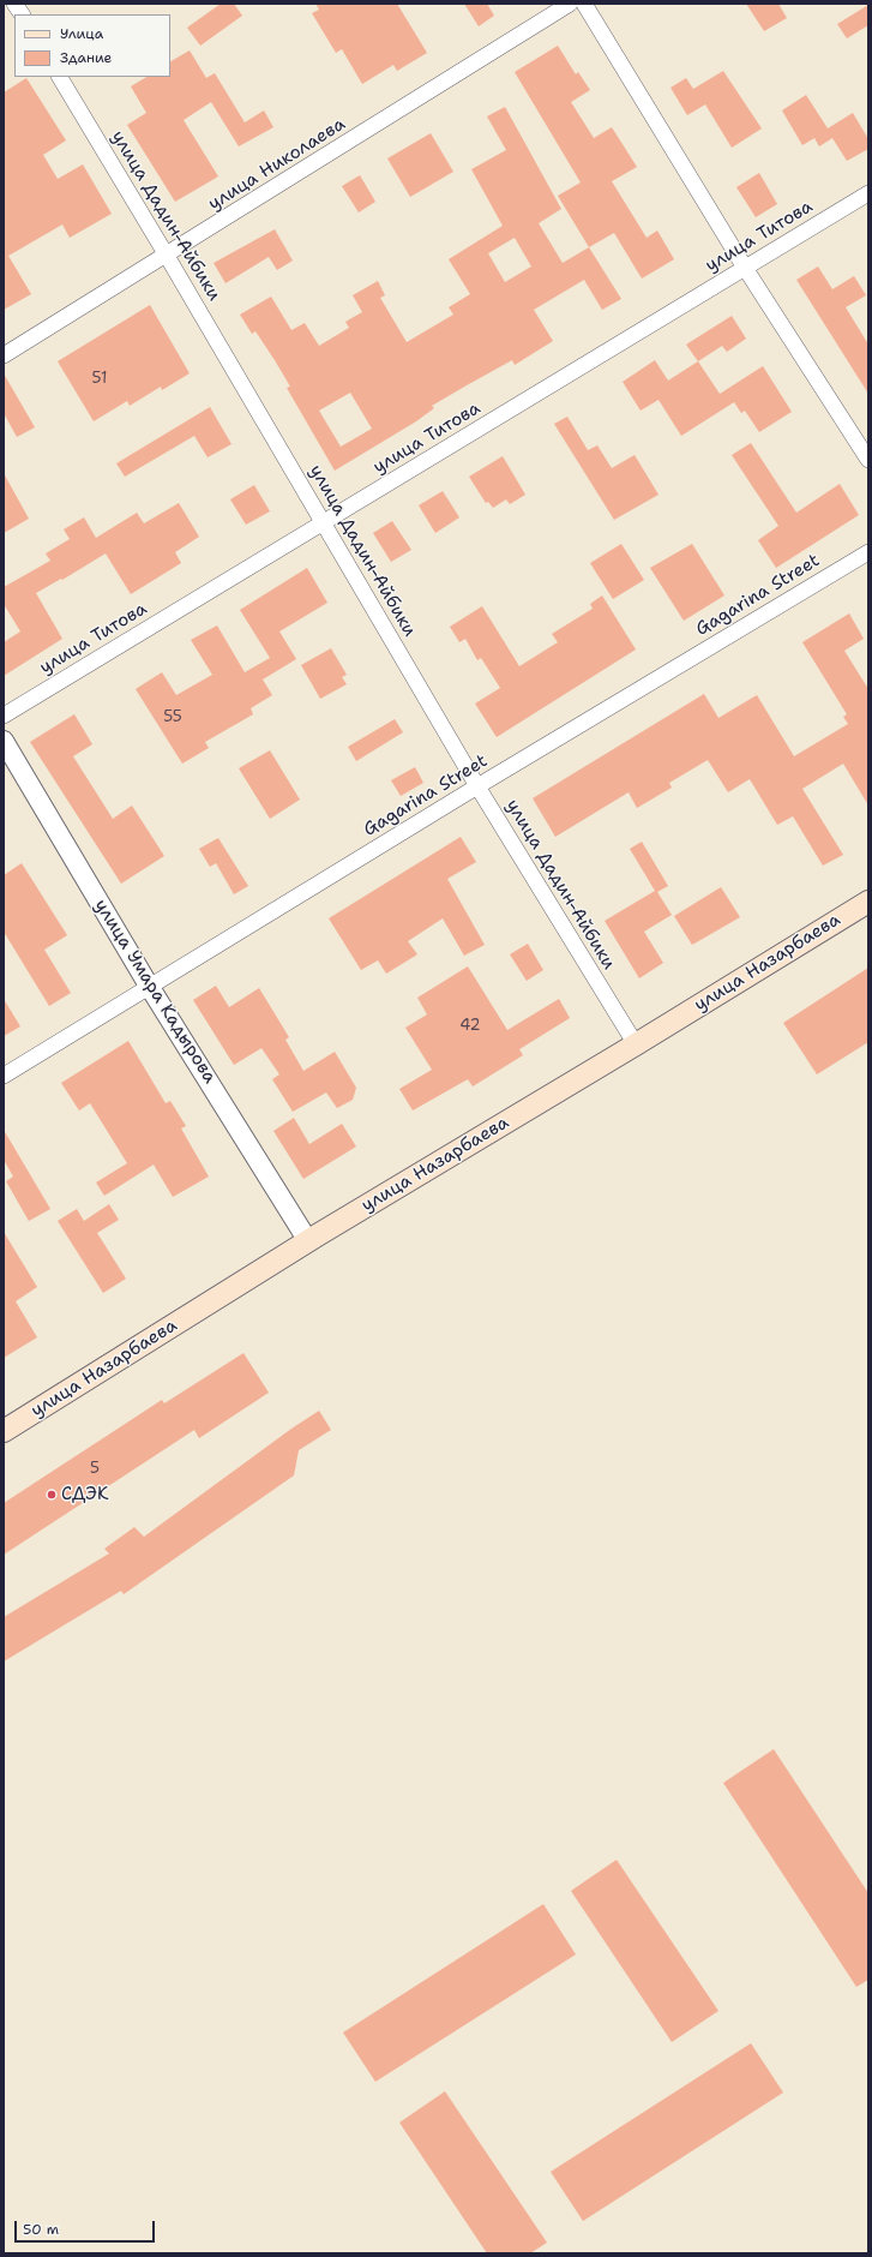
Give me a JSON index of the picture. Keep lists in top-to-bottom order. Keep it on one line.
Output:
{"streets":{"main road":["улица Назарбаева"],"street":["улица Николаева","улица Дадин-Айбики","улица Титова","Gagarina Street","улица Умара Кадырова"]},"crossings":[["улица Николаева","улица Дадин-Айбики"],["улица Дадин-Айбики","улица Титова"],["улица Дадин-Айбики","Gagarina Street"],["улица Дадин-Айбики","улица Назарбаева"],["Gagarina Street","улица Умара Кадырова"],["улица Назарбаева","улица Умара Кадырова"]],"places":["СДЭК"],"house_numbers":["51","55","42","5"],"legend":["Улица","Здание"],"scale_bar":"50 m"}
